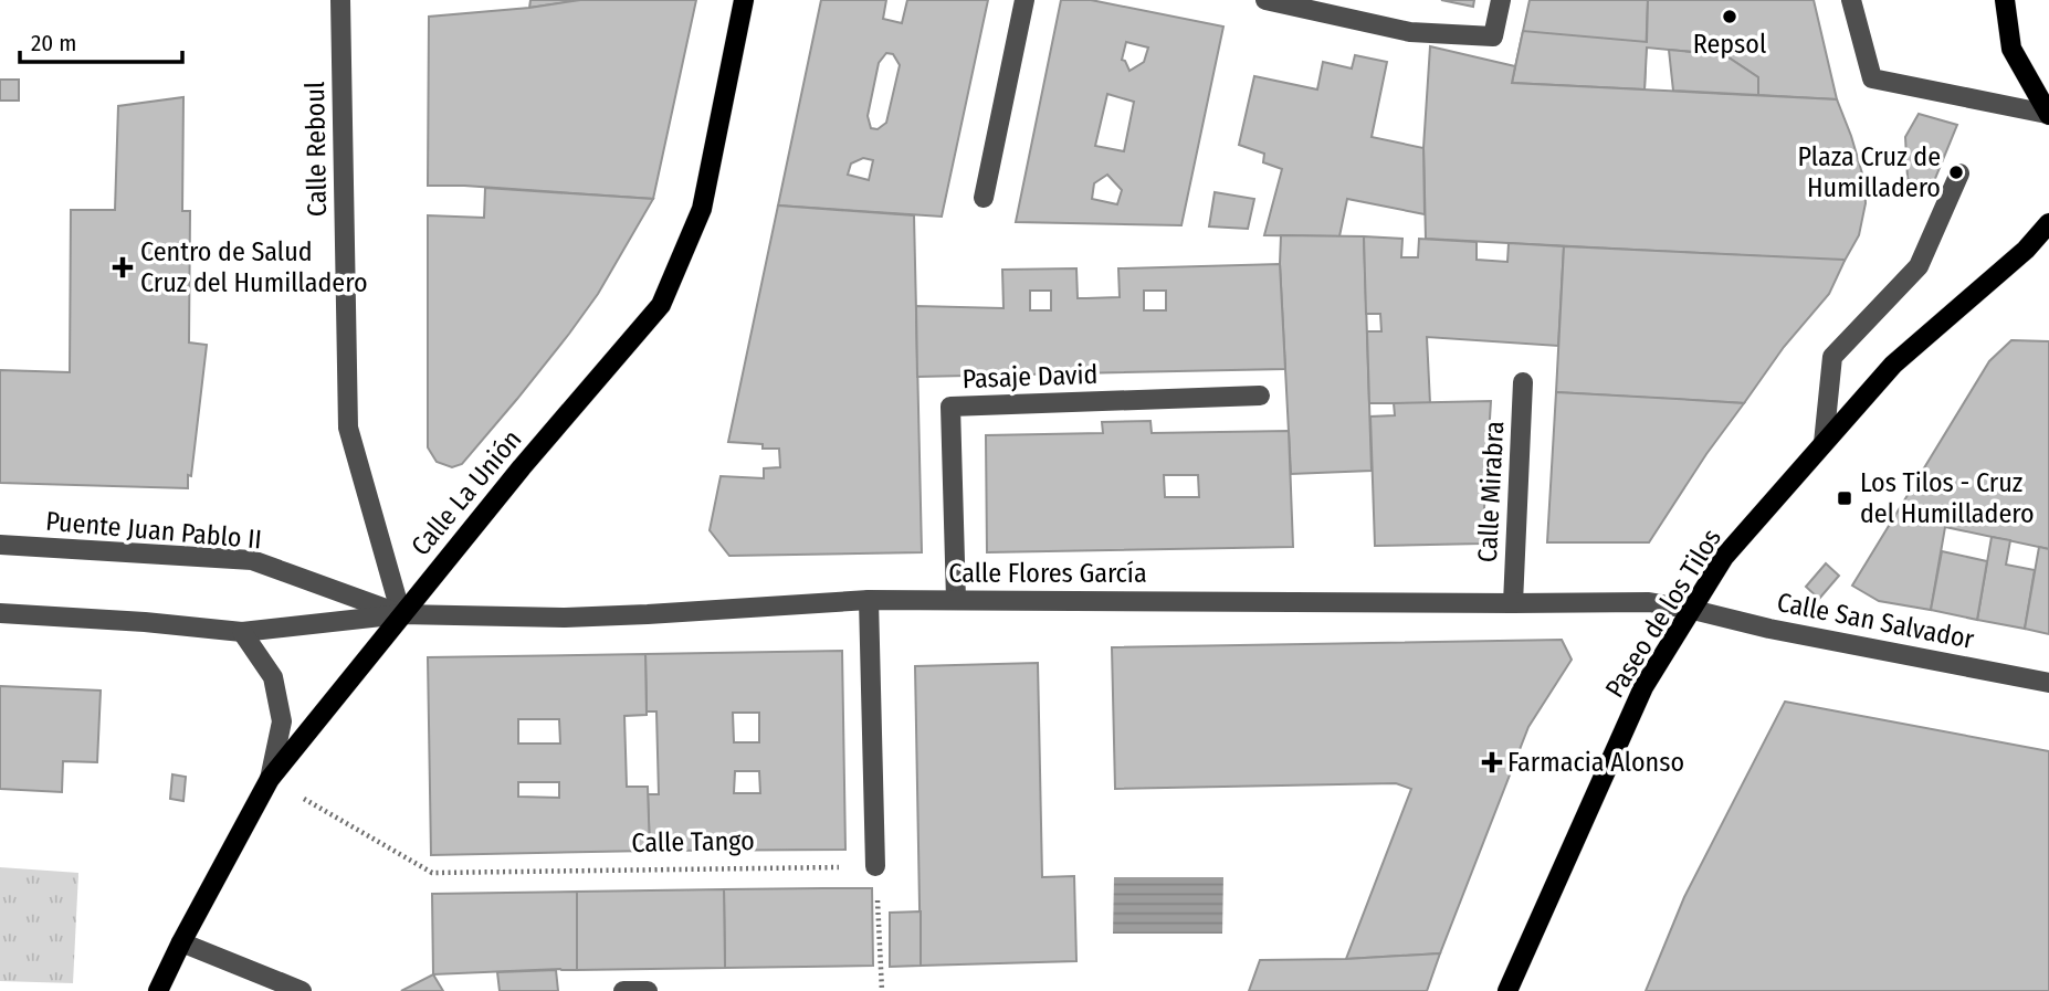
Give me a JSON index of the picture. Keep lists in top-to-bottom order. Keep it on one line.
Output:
{"streets":{"main road":["Calle La Unión","Paseo de los Tilos"],"street":["Calle Reboul","Pasaje David","Calle Mirabra","Puente Juan Pablo II","Calle Flores García","Calle San Salvador"],"path":["Calle Tango"]},"crossings":[["Calle Reboul","Calle La Unión"],["Calle Reboul","Puente Juan Pablo II"],["Calle Reboul","Calle Flores García"],["Pasaje David","Calle Flores García"],["Calle Mirabra","Calle Flores García"],["Calle La Unión","Puente Juan Pablo II"],["Calle La Unión","Calle Flores García"],["Calle La Unión","Calle Tango"],["Puente Juan Pablo II","Calle Flores García"],["Calle Flores García","Paseo de los Tilos"],["Calle Flores García","Calle San Salvador"],["Paseo de los Tilos","Calle San Salvador"]],"places":{"other":["Repsol","Plaza Cruz de Humilladero"],"health":["Centro de Salud Cruz del Humilladero","Farmacia Alonso"],"transit":["Los Tilos - Cruz del Humilladero"]},"scale_bar":"20 m"}
